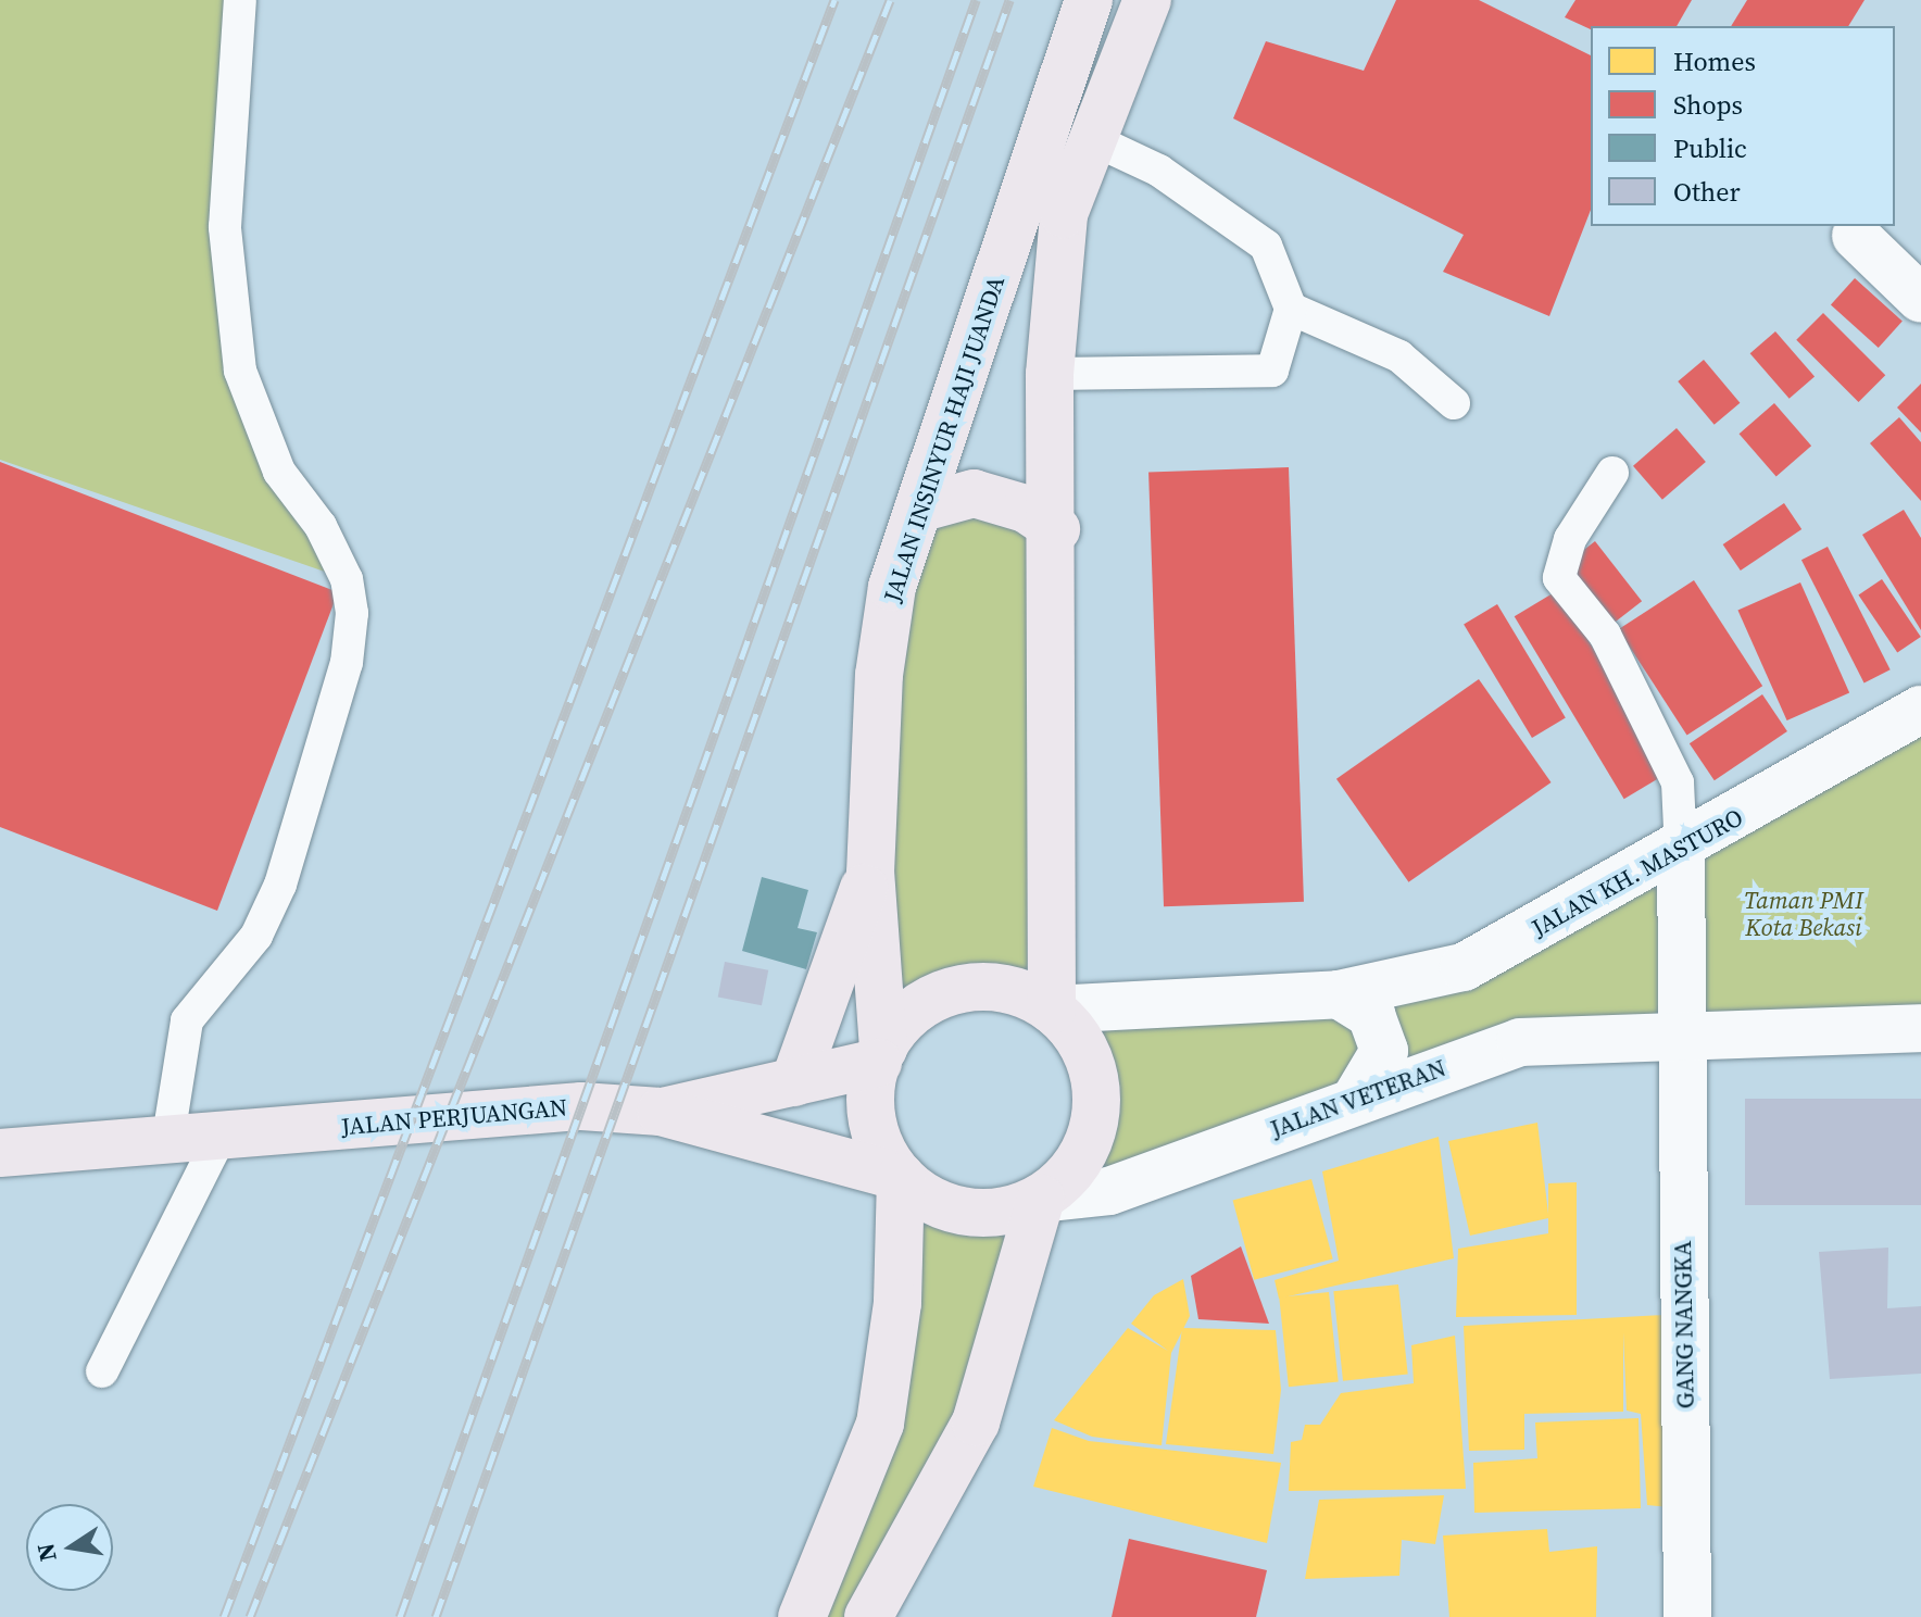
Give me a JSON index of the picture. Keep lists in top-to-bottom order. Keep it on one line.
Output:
{"streets":{"main road":["JALAN INSINYUR HAJI JUANDA","JALAN PERJUANGAN"],"street":["JALAN KH. MASTURO","JALAN VETERAN","GANG NANGKA"]},"crossings":[["JALAN INSINYUR HAJI JUANDA","JALAN KH. MASTURO"],["JALAN INSINYUR HAJI JUANDA","JALAN VETERAN"],["JALAN INSINYUR HAJI JUANDA","JALAN PERJUANGAN"],["JALAN KH. MASTURO","JALAN VETERAN"],["JALAN KH. MASTURO","JALAN PERJUANGAN"],["JALAN VETERAN","JALAN PERJUANGAN"],["JALAN VETERAN","GANG NANGKA"]],"parks":["Taman PMI Kota Bekasi"],"legend":["Homes","Shops","Public","Other"],"north":"left"}
